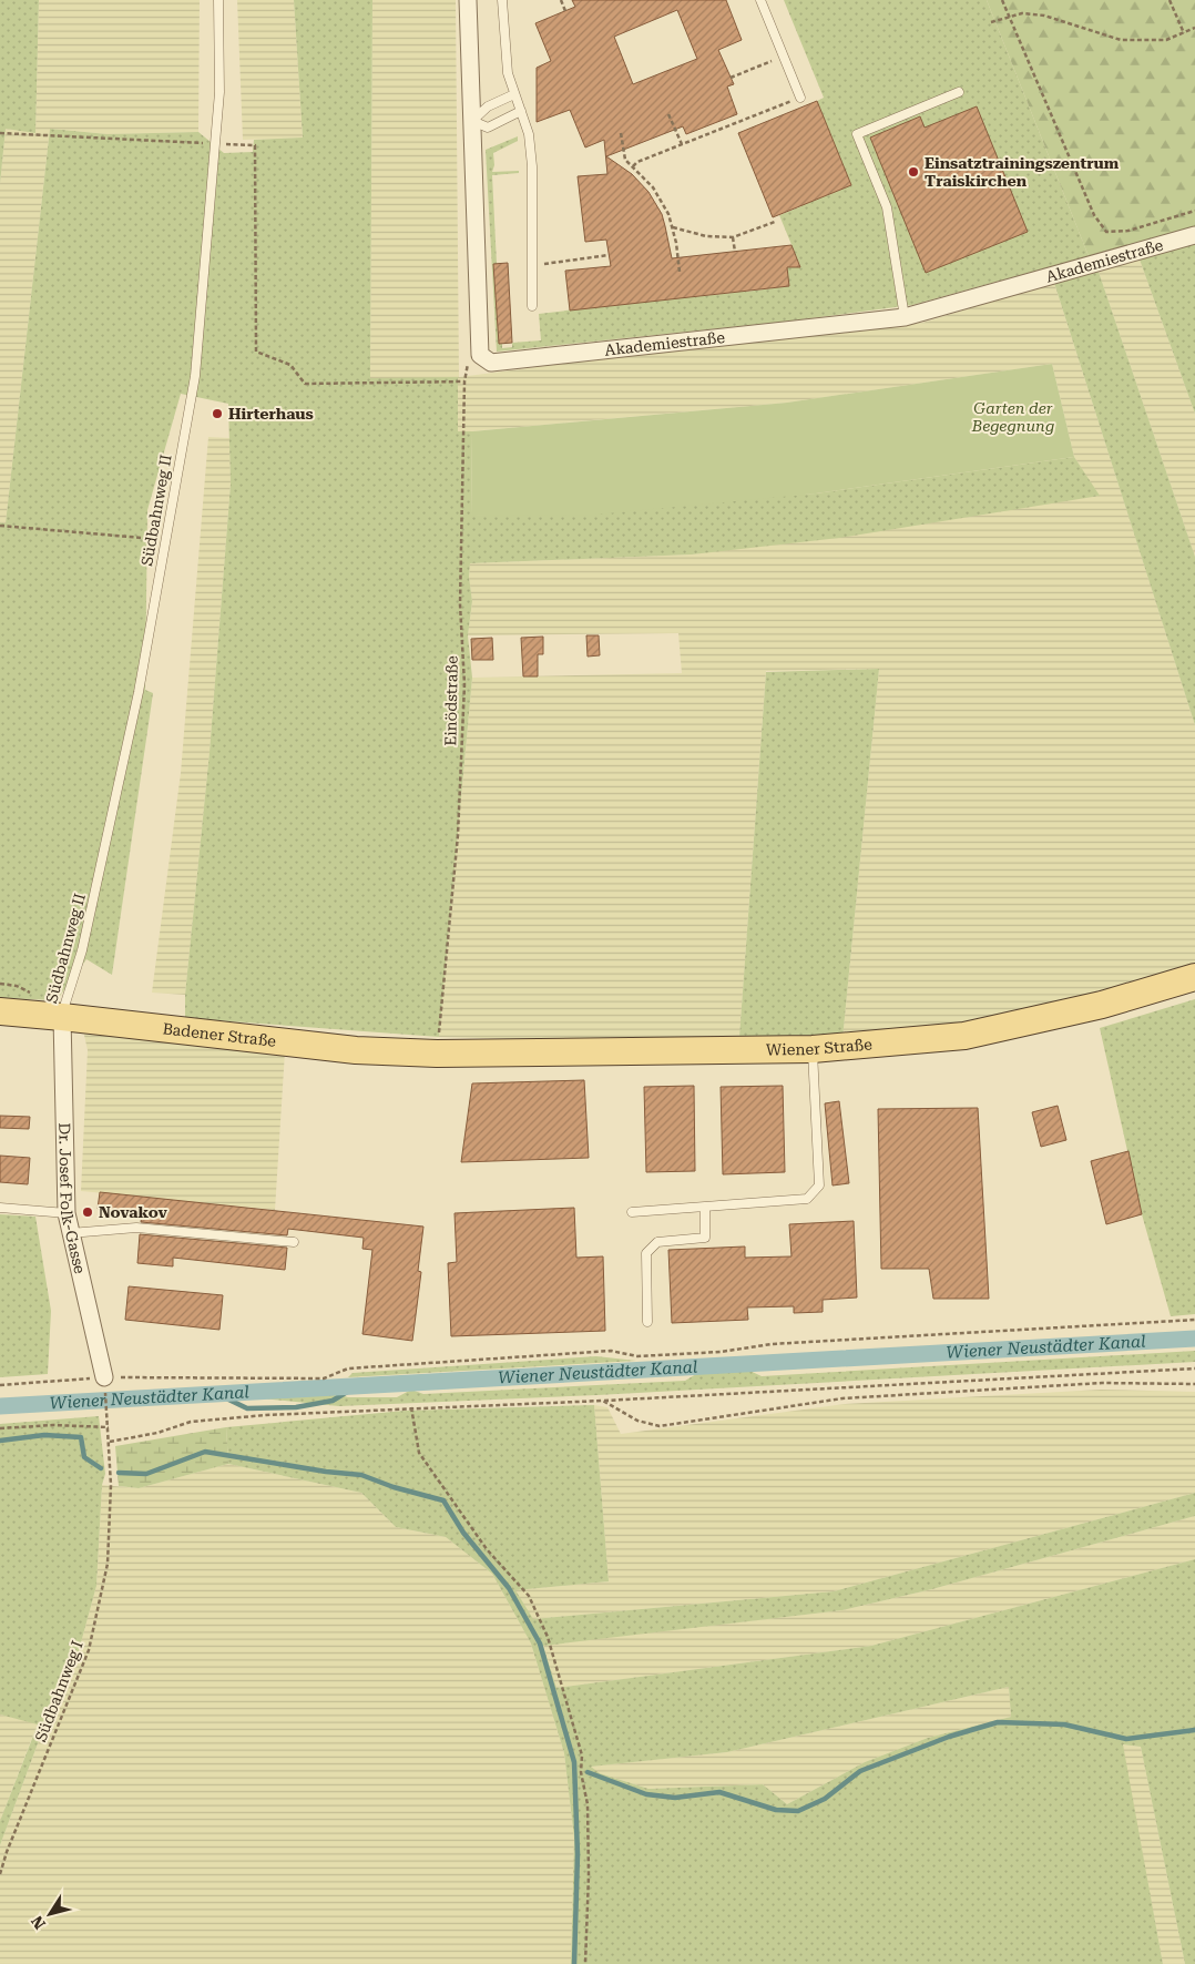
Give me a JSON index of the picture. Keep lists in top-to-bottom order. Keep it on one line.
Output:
{"streets":{"main road":["Badener Straße","Wiener Straße"],"street":["Akademiestraße","Dr. Josef Folk-Gasse"],"lane":["Südbahnweg II"],"path":["Einödstraße","Südbahnweg I"]},"crossings":[["Akademiestraße","Einödstraße"],["Südbahnweg II","Badener Straße"],["Südbahnweg II","Dr. Josef Folk-Gasse"],["Einödstraße","Badener Straße"],["Einödstraße","Wiener Straße"],["Badener Straße","Wiener Straße"],["Badener Straße","Dr. Josef Folk-Gasse"],["Dr. Josef Folk-Gasse","Südbahnweg I"]],"water":["Wiener Neustädter Kanal"],"parks":["Garten der Begegnung"],"places":["Einsatztrainingszentrum Traiskirchen","Hirterhaus","Novakov"],"north":"bottom left"}
